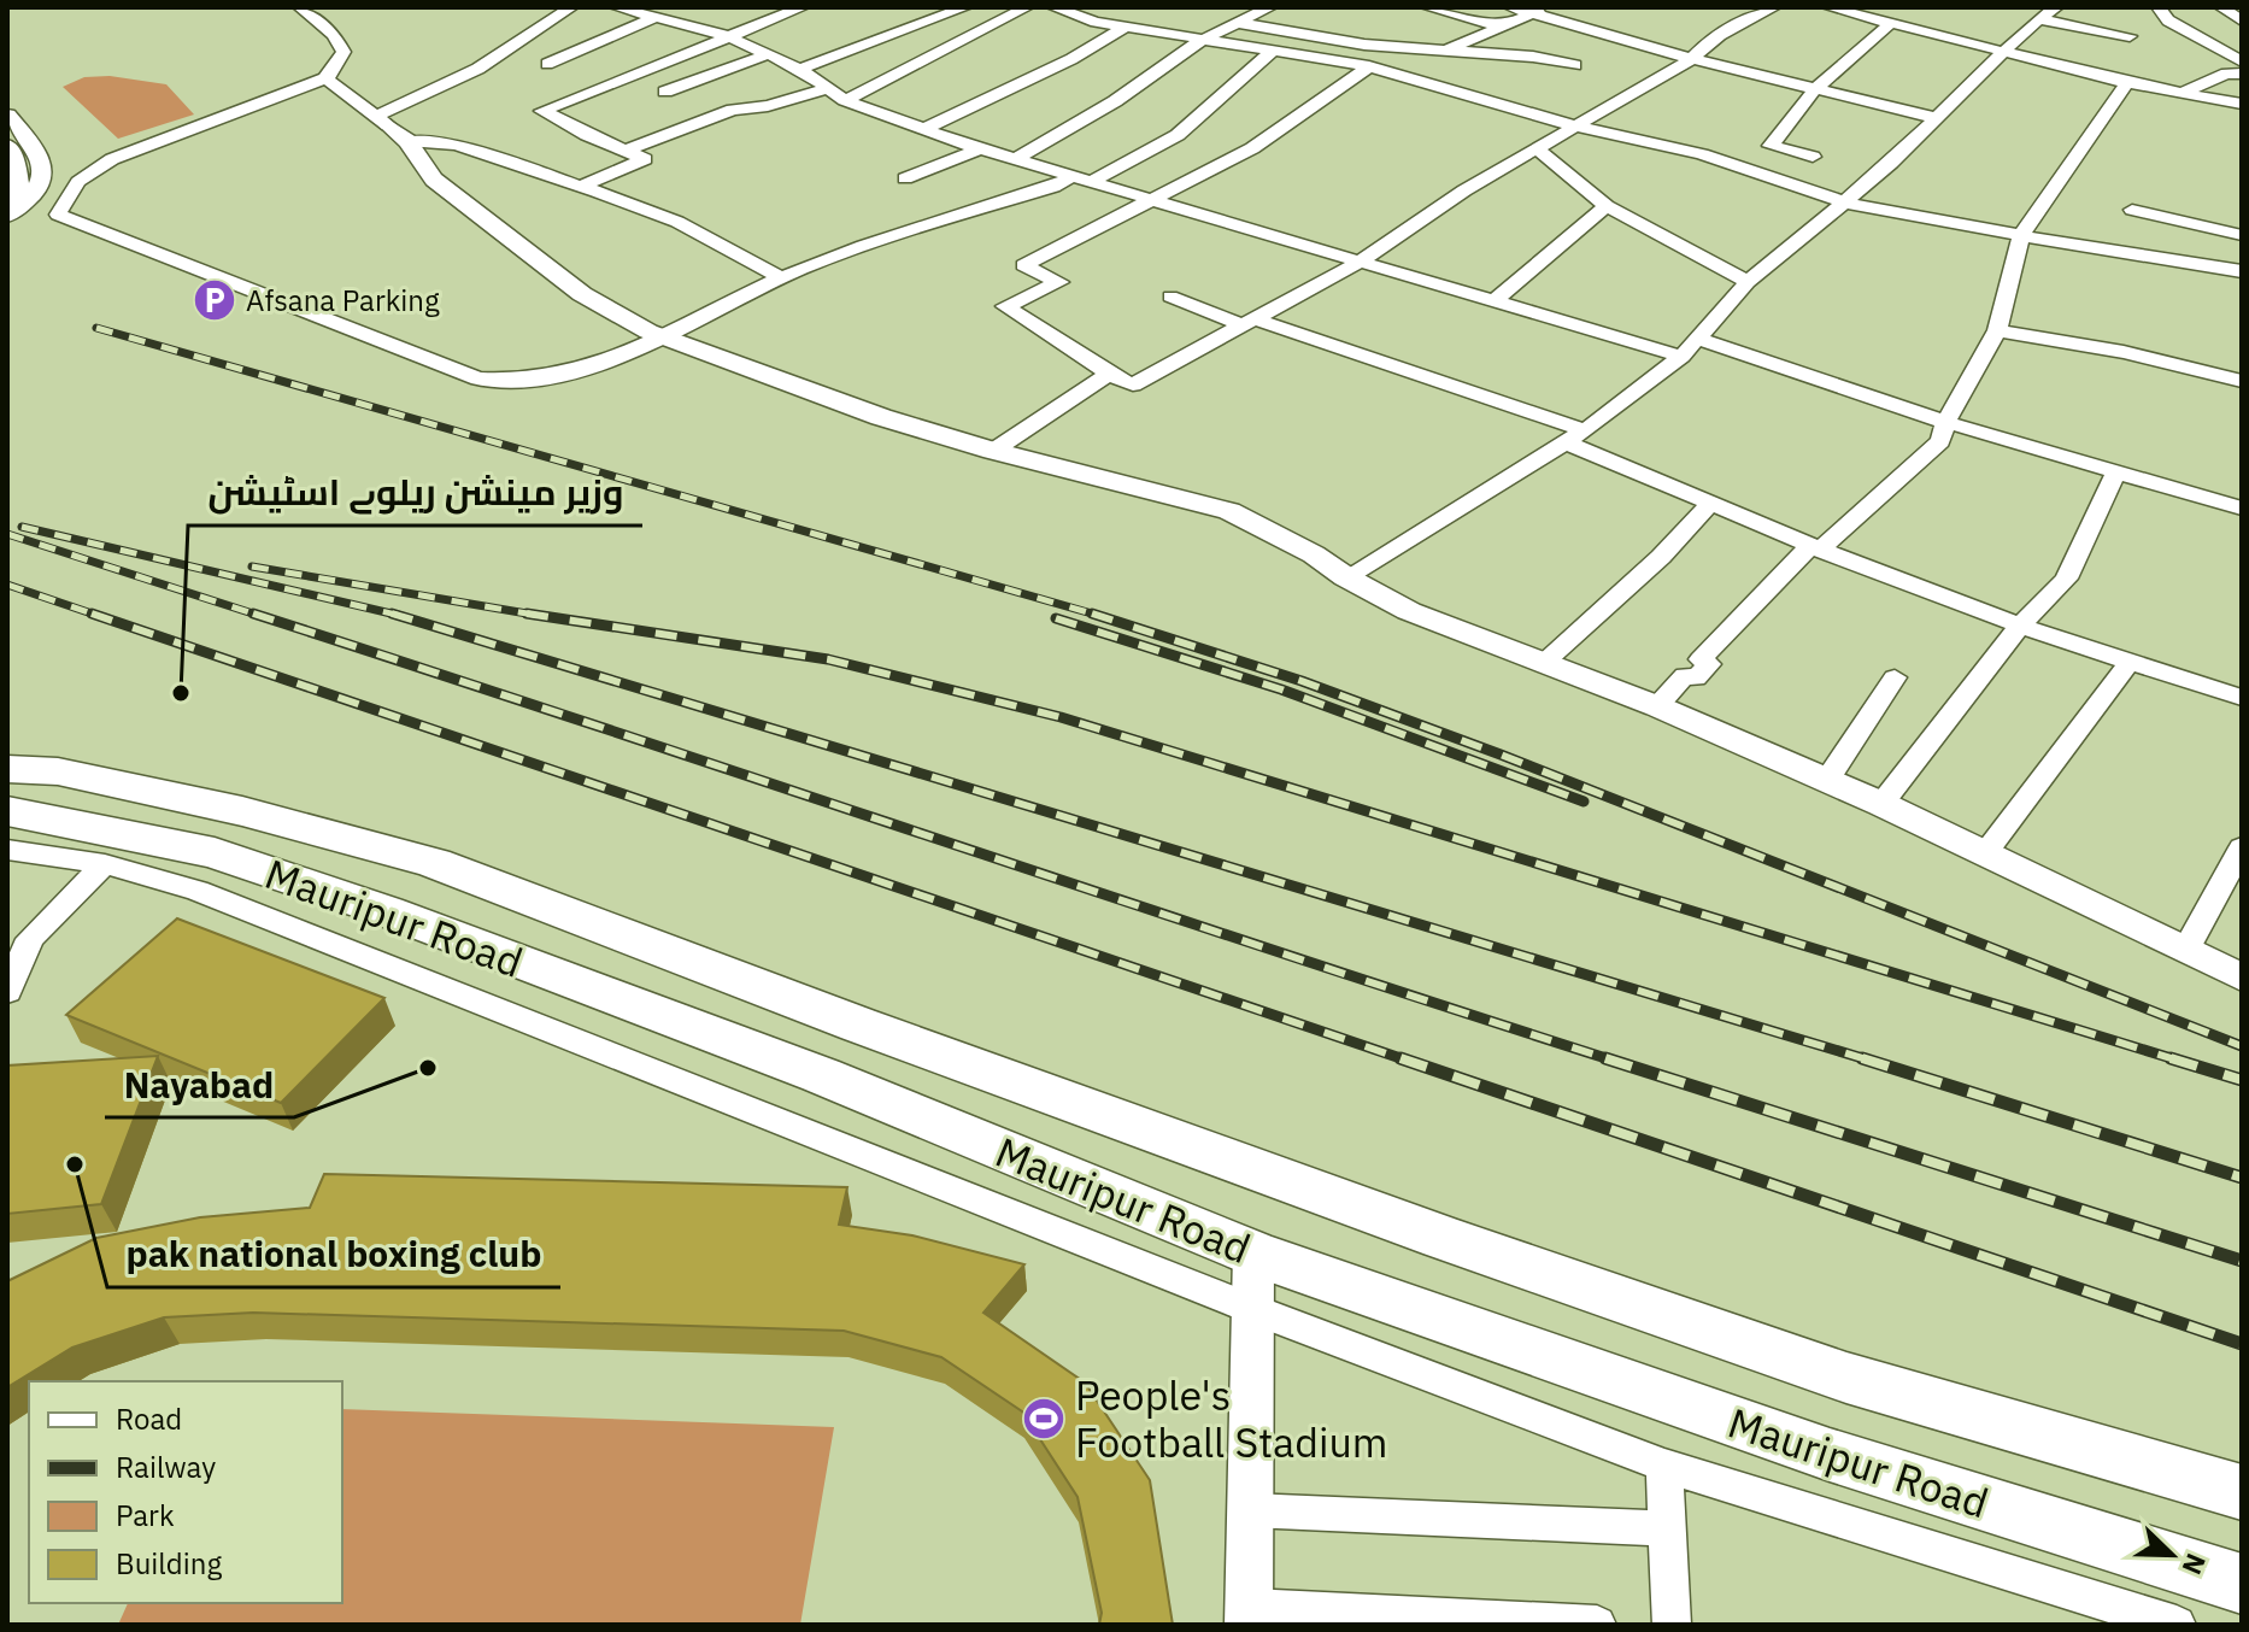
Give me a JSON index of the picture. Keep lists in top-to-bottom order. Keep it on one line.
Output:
{"streets":{"highway":["Mauripur Road"]},"places":{"parking":["Afsana Parking"],"other":["وزیر مینشن ریلوے اسٹیشن","Nayabad","pak national boxing club"],"sports":["People's Football Stadium"]},"legend":["Road","Railway","Park","Building"],"north":"bottom right"}
